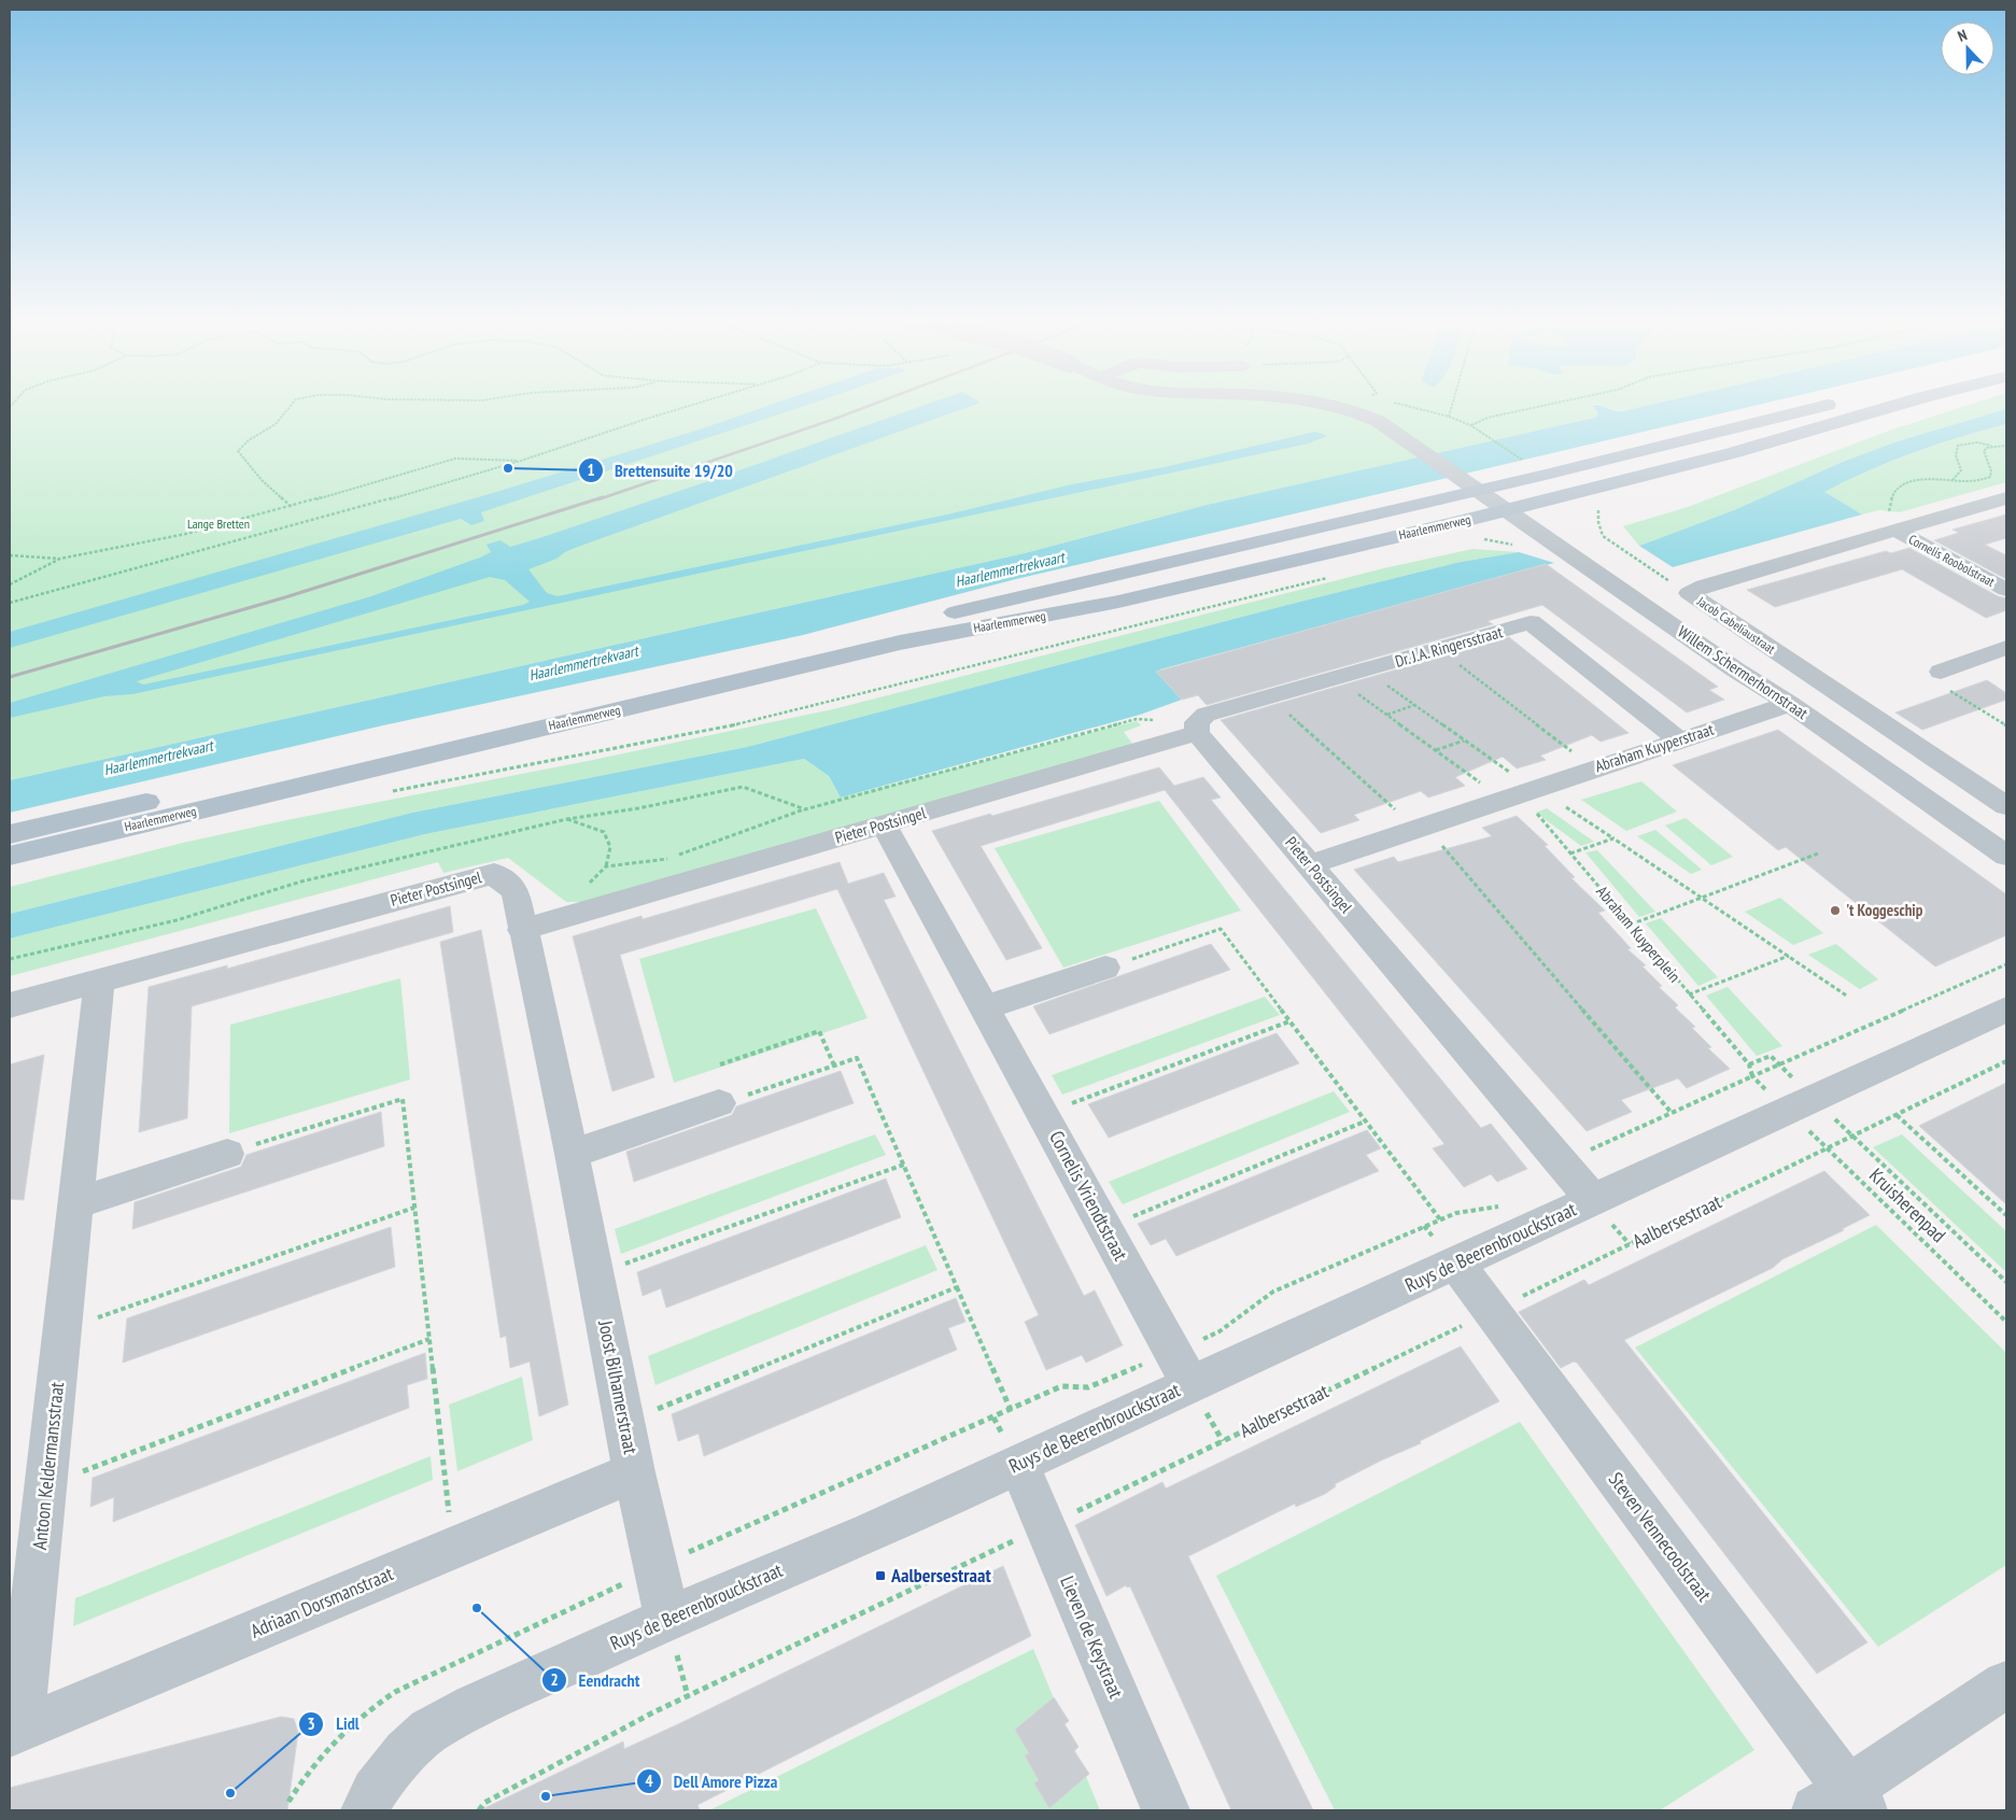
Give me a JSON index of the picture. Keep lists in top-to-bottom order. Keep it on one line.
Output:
{"streets":{"main road":["Haarlemmerweg"],"street":["Cornelis Roobolstraat","Jacob Cabeliaustraat","Dr. J.A. Ringersstraat","Willem Schermerhornstraat","Abraham Kuyperstraat","Pieter Postsingel","Cornelis Vriendtstraat","Ruys de Beerenbrouckstraat","Joost Bilhamerstraat","Antoon Keldermansstraat","Steven Vennecoolstraat","Adriaan Dorsmanstraat","Lieven de Keystraat"],"path":["Abraham Kuyperplein","Kruisherenpad","Aalbersestraat"]},"crossings":[["Haarlemmerweg","Willem Schermerhornstraat"],["Cornelis Roobolstraat","Jacob Cabeliaustraat"],["Dr. J.A. Ringersstraat","Abraham Kuyperstraat"],["Dr. J.A. Ringersstraat","Pieter Postsingel"],["Willem Schermerhornstraat","Abraham Kuyperstraat"],["Abraham Kuyperstraat","Pieter Postsingel"],["Abraham Kuyperstraat","Abraham Kuyperplein"],["Pieter Postsingel","Cornelis Vriendtstraat"],["Pieter Postsingel","Ruys de Beerenbrouckstraat"],["Pieter Postsingel","Joost Bilhamerstraat"],["Pieter Postsingel","Antoon Keldermansstraat"],["Cornelis Vriendtstraat","Ruys de Beerenbrouckstraat"],["Kruisherenpad","Aalbersestraat"],["Kruisherenpad","Ruys de Beerenbrouckstraat"],["Aalbersestraat","Steven Vennecoolstraat"],["Aalbersestraat","Lieven de Keystraat"],["Ruys de Beerenbrouckstraat","Joost Bilhamerstraat"],["Ruys de Beerenbrouckstraat","Steven Vennecoolstraat"],["Ruys de Beerenbrouckstraat","Lieven de Keystraat"],["Joost Bilhamerstraat","Adriaan Dorsmanstraat"],["Antoon Keldermansstraat","Adriaan Dorsmanstraat"]],"water":["Haarlemmertrekvaart"],"parks":["Lange Bretten"],"places":{"other":["Brettensuite 19/20","'t Koggeschip","Eendracht","Lidl","Dell Amore Pizza"],"transit":["Aalbersestraat"]},"north":"top"}
